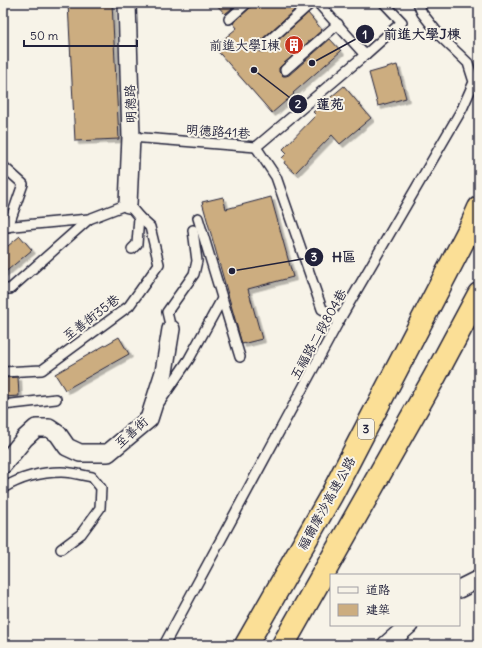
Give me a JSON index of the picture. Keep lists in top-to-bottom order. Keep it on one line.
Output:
{"streets":{"highway":["3","福爾摩沙高速公路"],"street":["明德路","至善街"],"lane":["明德路41巷","至善街35巷","五福路二段804巷"]},"crossings":[["明德路","明德路41巷"],["明德路","至善街35巷"]],"places":{"building":["前進大學I棟"],"other":["前進大學J棟","蓮苑","H區"]},"legend":["道路","建築"],"scale_bar":"50 m"}
